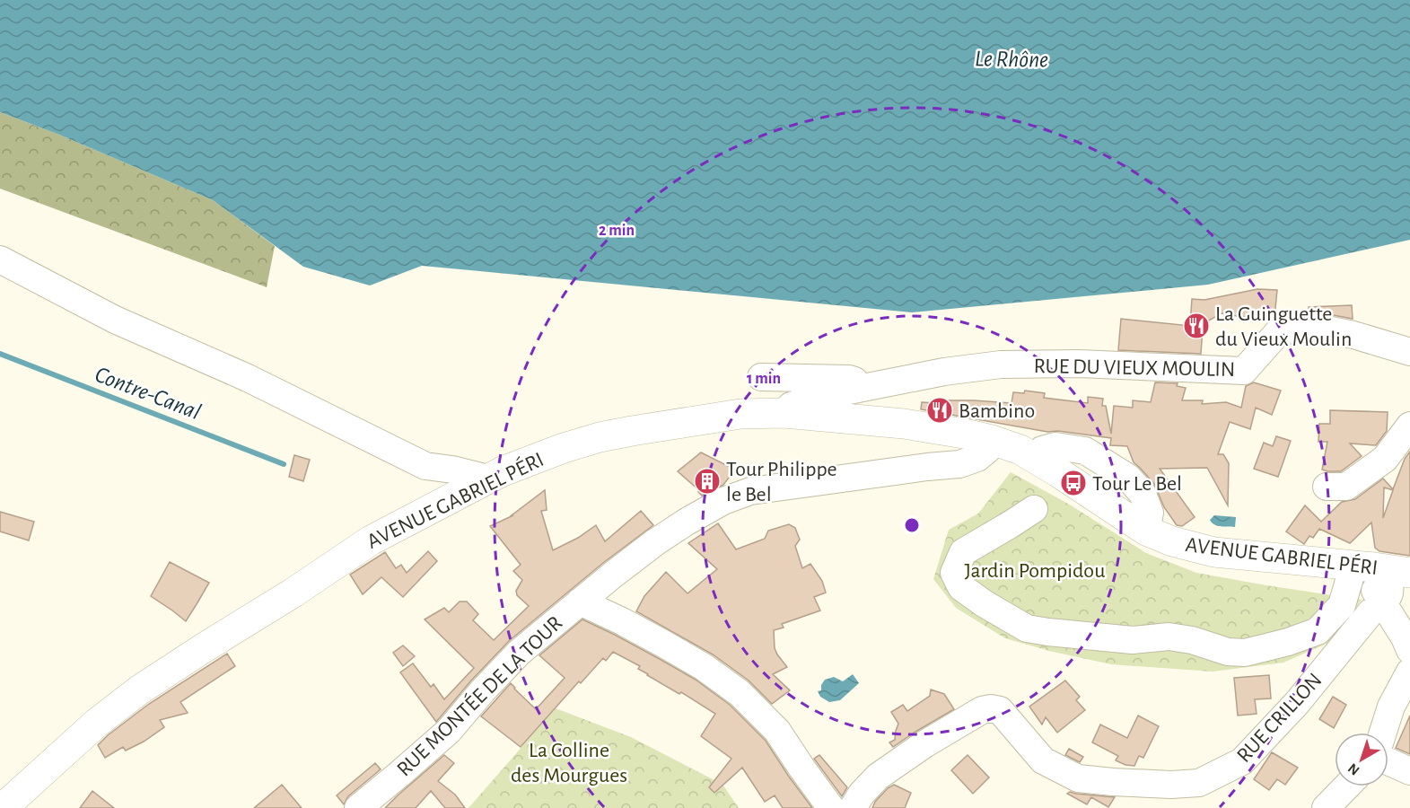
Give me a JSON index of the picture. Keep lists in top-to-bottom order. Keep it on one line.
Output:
{"streets":{"main road":["AVENUE GABRIEL PÉRI"],"street":["RUE DU VIEUX MOULIN","RUE MONTÉE DE LA TOUR","RUE CRILLON"]},"crossings":[["RUE DU VIEUX MOULIN","AVENUE GABRIEL PÉRI"],["AVENUE GABRIEL PÉRI","RUE MONTÉE DE LA TOUR"]],"water":["Le Rhône","Contre-Canal"],"parks":["Jardin Pompidou","La Colline des Mourgues"],"places":{"restaurant":["La Guinguette du Vieux Moulin","Bambino"],"building":["Tour Philippe le Bel"],"bus stop":["Tour Le Bel"]},"north":"bottom left","rings":["2 min","1 min"]}
